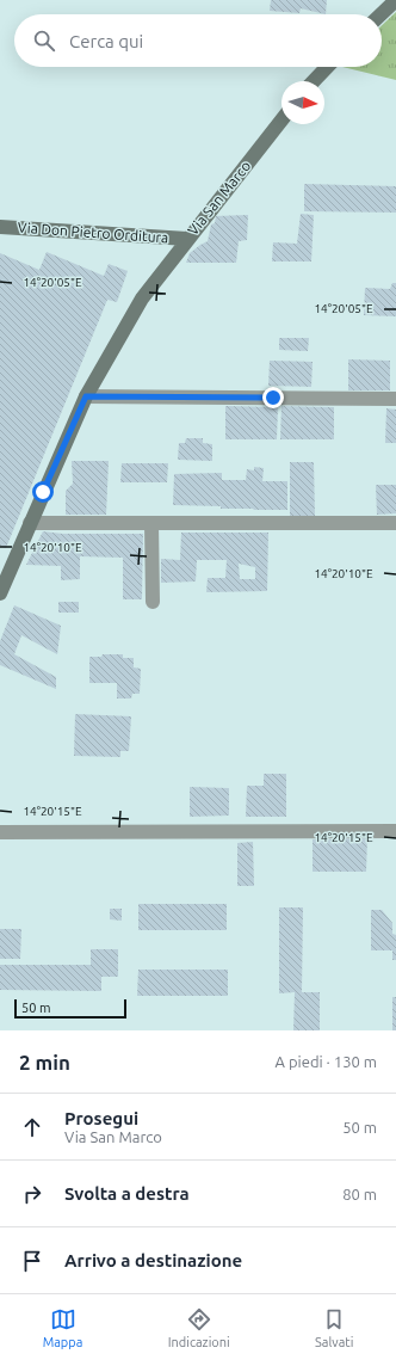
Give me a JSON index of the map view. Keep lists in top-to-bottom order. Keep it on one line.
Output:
{"streets":{"main road":["Via San Marco","Via Don Pietro Orditura"]},"crossings":[["Via San Marco","Via Don Pietro Orditura"]],"scale_bar":"50 m","north":"right","page":{"search":"Cerca qui","scale":"50 m","heading":["2 min","A piedi · 130 m"],"list":[["Prosegui","Via San Marco","50 m"],["Svolta a destra","80 m"],"Arrivo a destinazione"],"nav":["Mappa","Indicazioni","Salvati"]},"coordinates":["14°20'05\"E","14°20'10\"E","14°20'15\"E"]}
